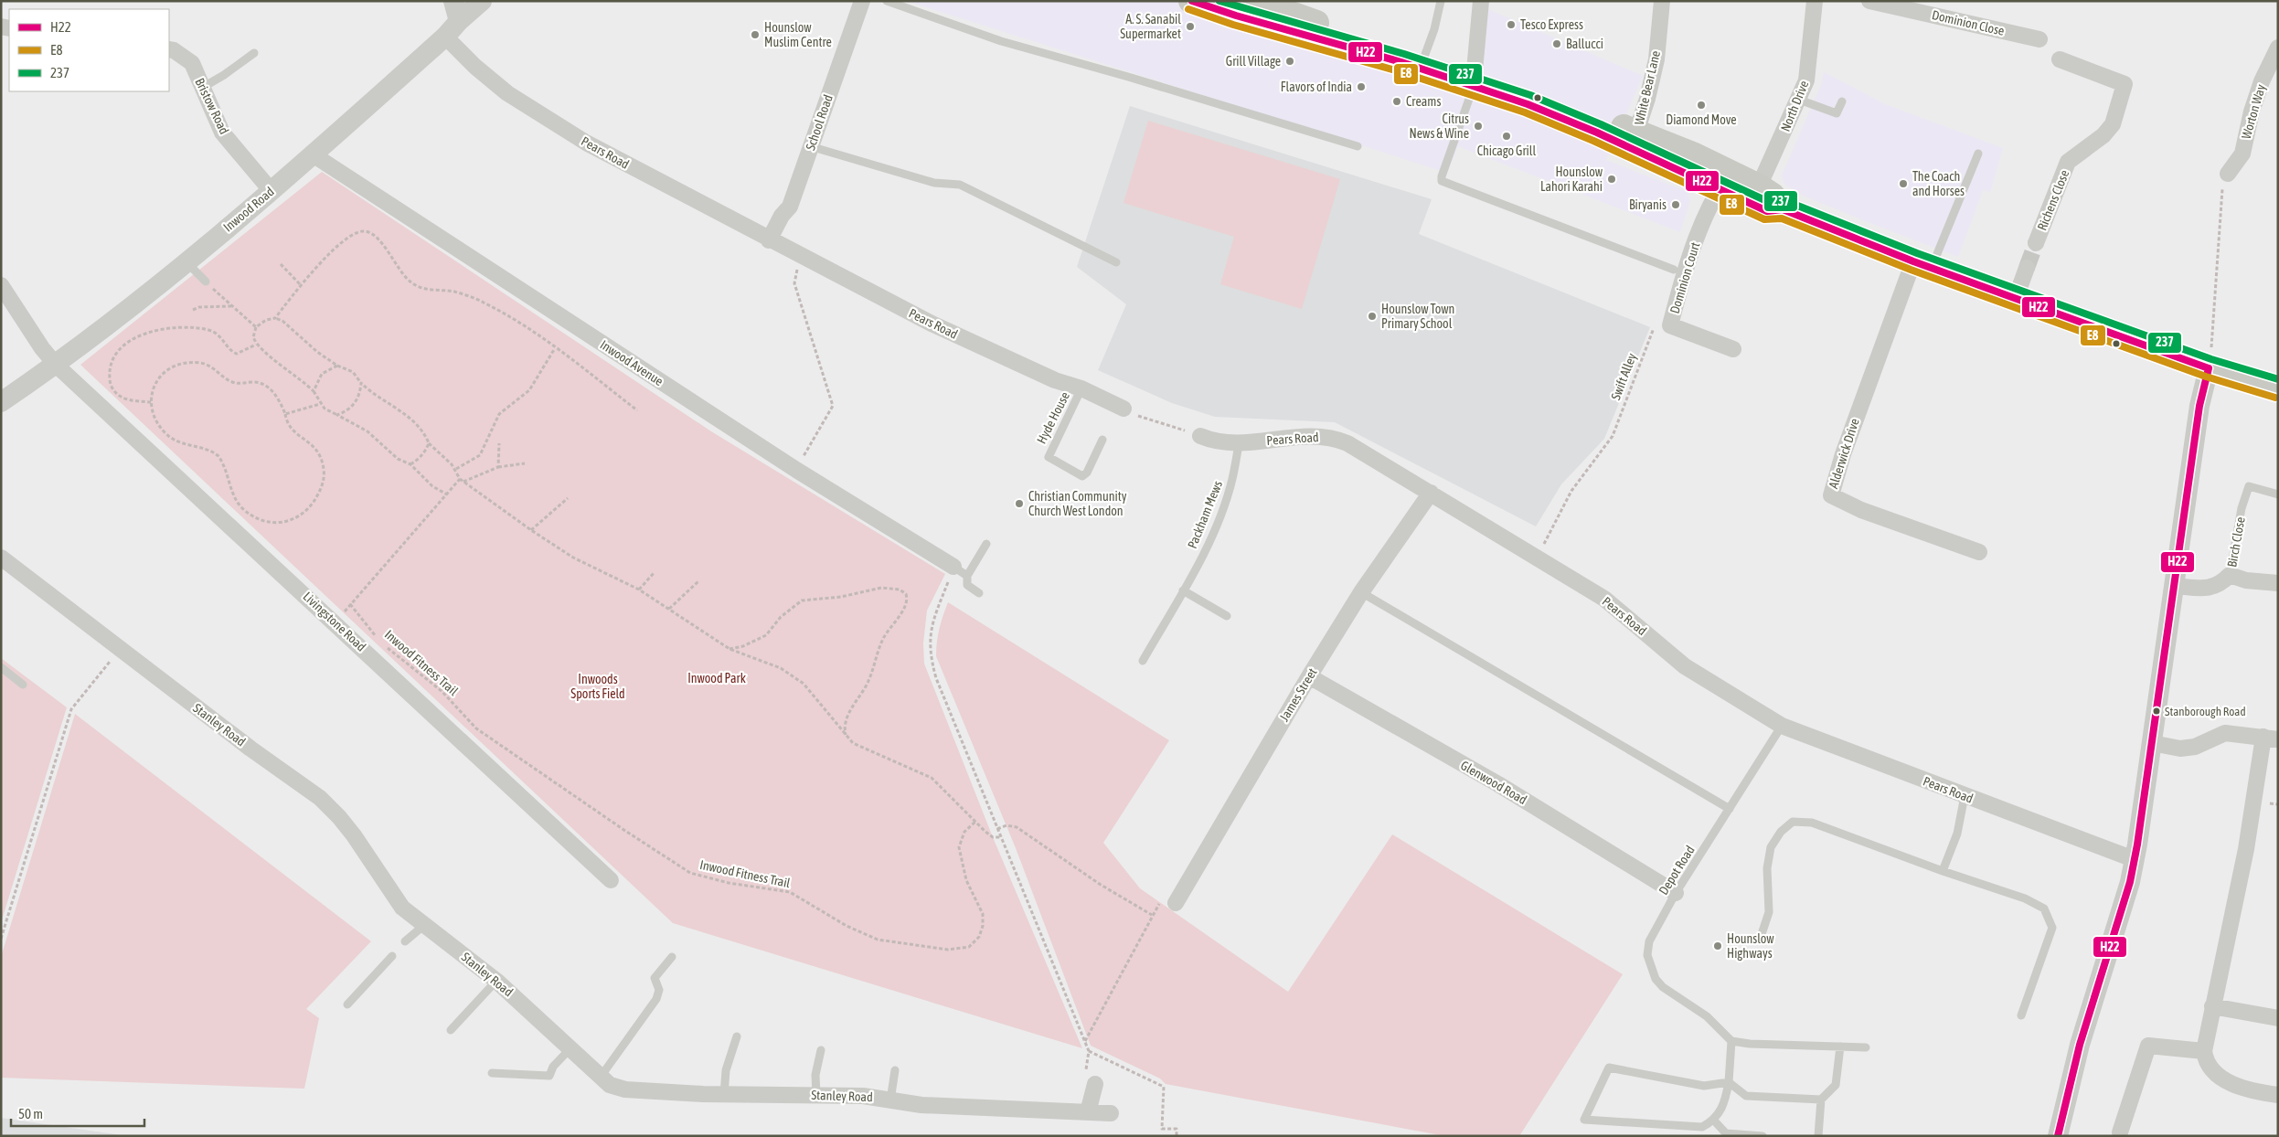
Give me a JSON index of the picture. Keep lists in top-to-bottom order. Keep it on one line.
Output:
{"streets":{"street":["Dominion Close","White Bear Lane","Bristow Road","North Drive","Worton Way","School Road","Pears Road","Richens Close","Inwood Road","Dominion Court","Inwood Avenue","Alderwick Drive","Birch Close","Livingstone Road","James Street","Stanley Road","Glenwood Road"],"lane":["Hyde House","Packham Mews","Depot Road"],"path":["Swift Alley","Inwood Fitness Trail"]},"crossings":[["Bristow Road","Inwood Road"],["School Road","Pears Road"],["Pears Road","Inwood Road"],["Pears Road","Swift Alley"],["Pears Road","Hyde House"],["Pears Road","Packham Mews"],["Pears Road","James Street"],["Pears Road","Depot Road"],["Inwood Road","Inwood Avenue"],["Inwood Road","Livingstone Road"],["James Street","Glenwood Road"],["Glenwood Road","Depot Road"]],"parks":["Inwood Park","Inwoods Sports Field"],"places":["Tesco Express","A. S. Sanabil Supermarket","Hounslow Muslim Centre","Ballucci","Grill Village","Flavors of India","Creams","Diamond Move","Citrus News & Wine","Chicago Grill","Hounslow Lahori Karahi","The Coach and Horses","Biryanis","Hounslow Town Primary School","Christian Community Church West London","Stanborough Road","Hounslow Highways"],"lines":["transit line H22","transit line 237","transit line E8"],"legend":["H22","E8","237"],"scale_bar":"50 m"}
